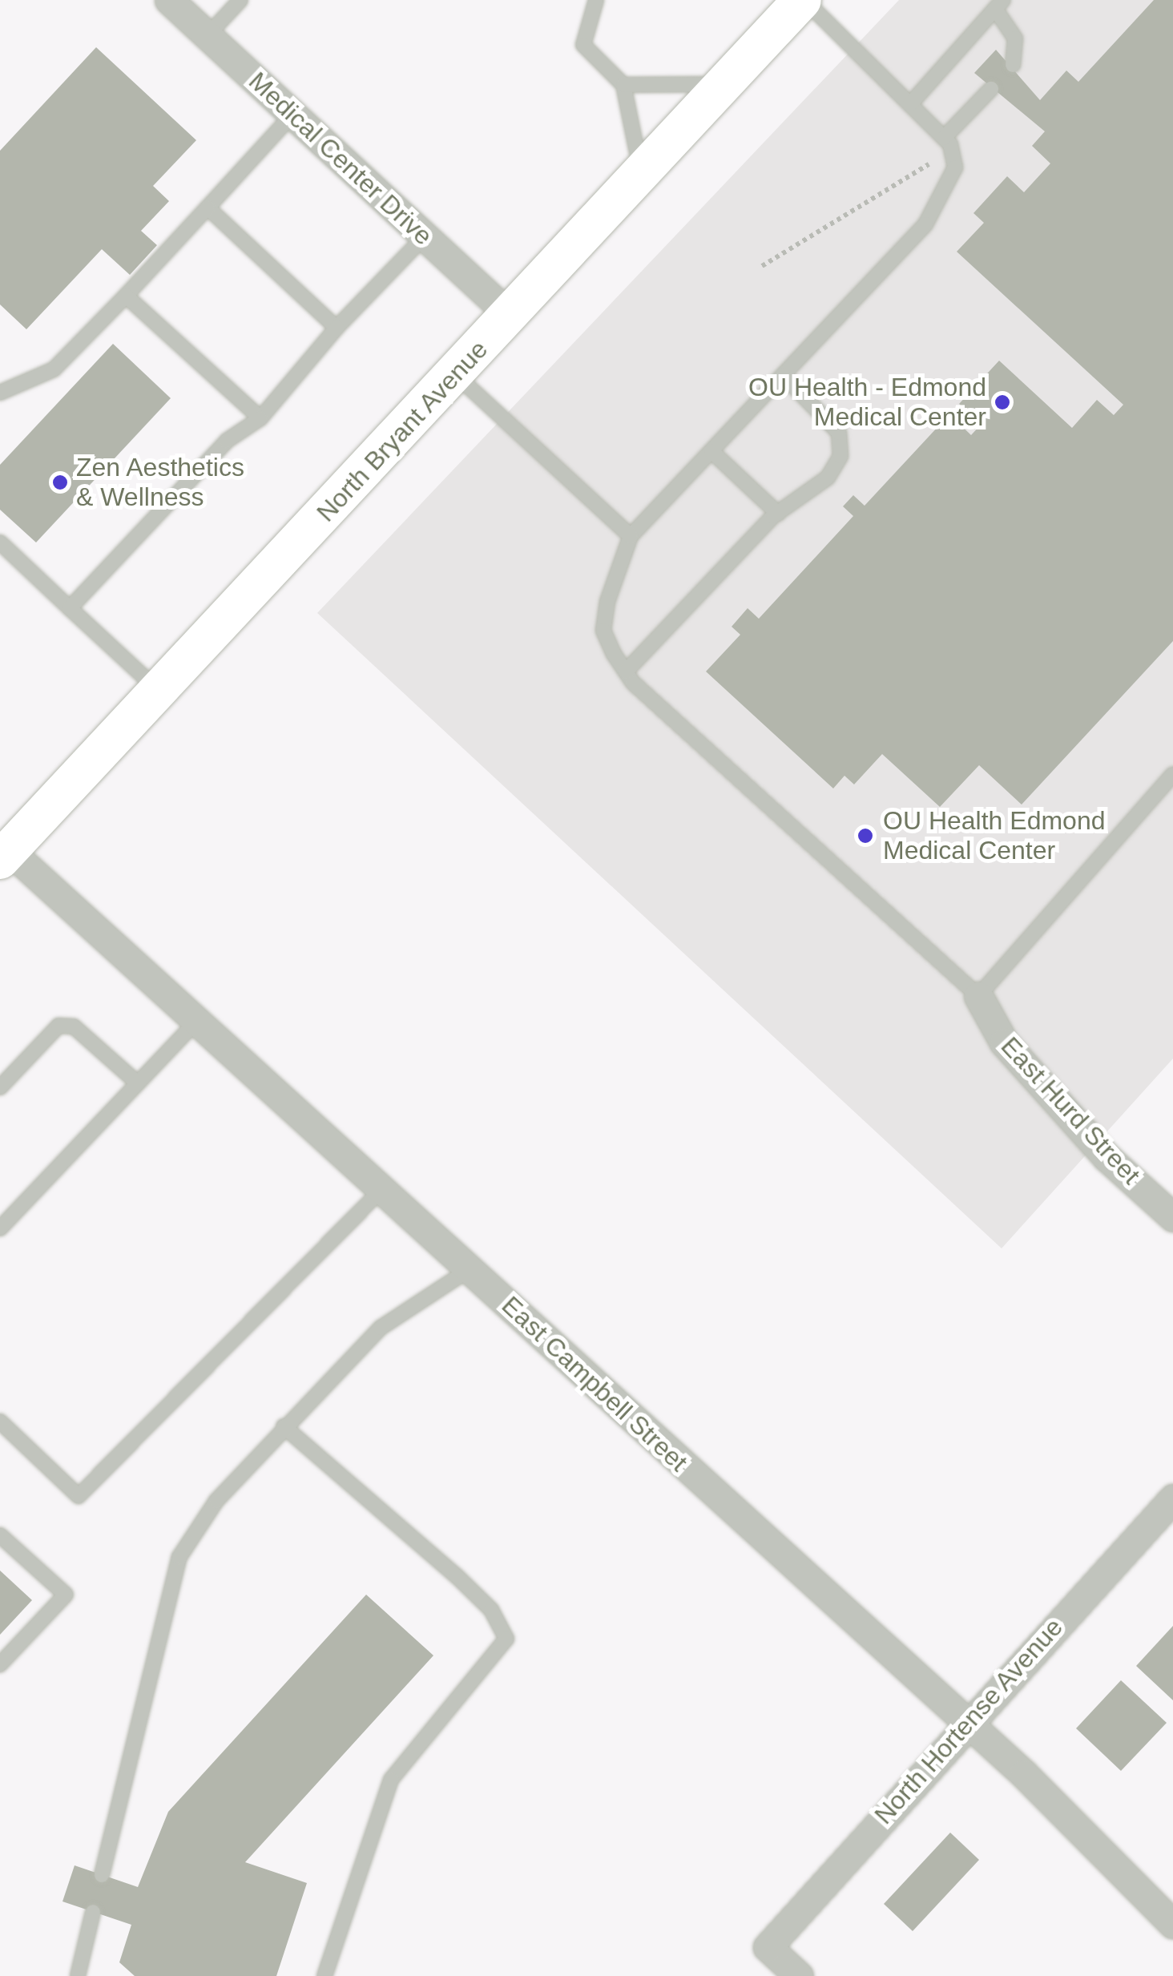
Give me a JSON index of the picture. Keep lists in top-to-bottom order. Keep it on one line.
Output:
{"streets":{"main road":["North Bryant Avenue"],"street":["Medical Center Drive","East Hurd Street","East Campbell Street","North Hortense Avenue"]},"crossings":[["Medical Center Drive","North Bryant Avenue"],["North Bryant Avenue","East Campbell Street"],["East Campbell Street","North Hortense Avenue"]],"places":["OU Health - Edmond Medical Center","Zen Aesthetics & Wellness","OU Health Edmond Medical Center"]}
